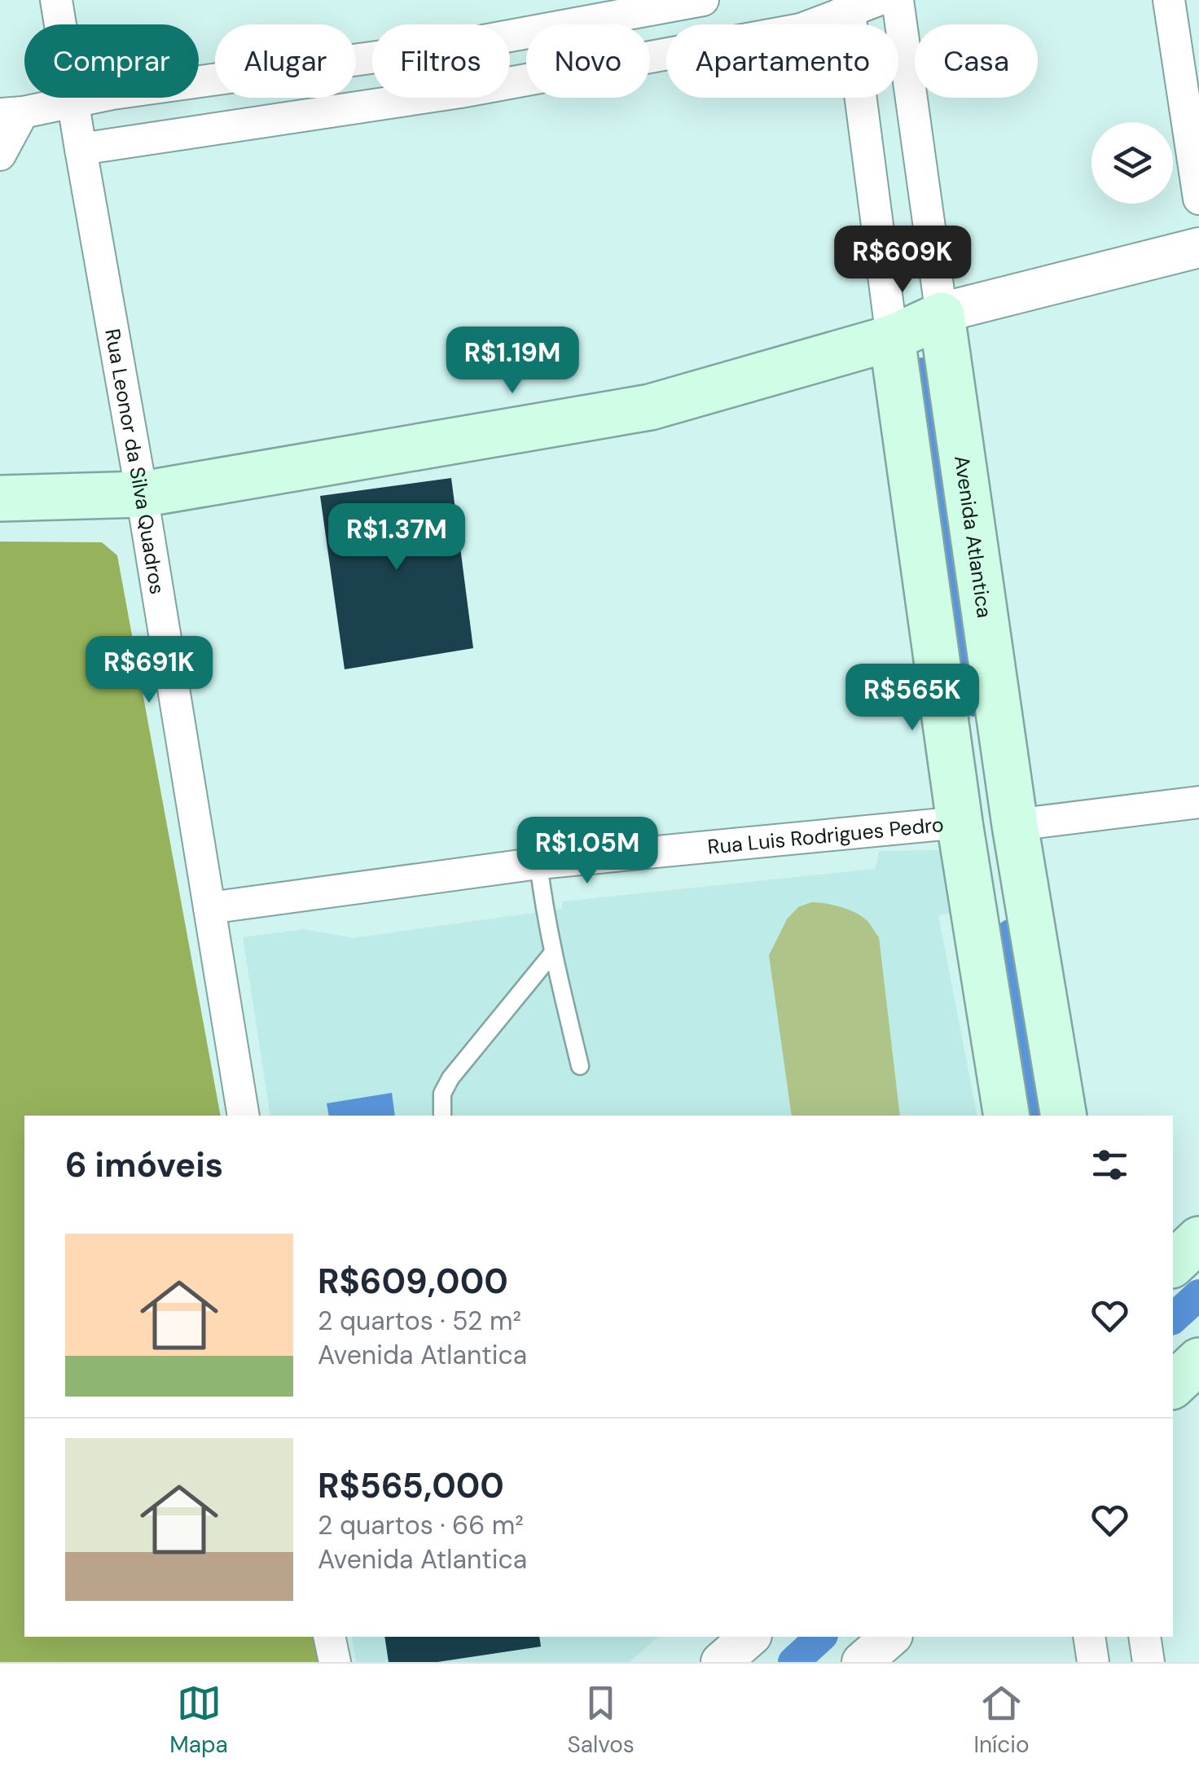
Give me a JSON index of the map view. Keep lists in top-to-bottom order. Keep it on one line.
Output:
{"streets":{"main road":["Avenida Atlantica"],"street":["Rua Leonor da Silva Quadros","Rua Luis Rodrigues Pedro"]},"crossings":[["Rua Leonor da Silva Quadros","Rua Luis Rodrigues Pedro"]],"page":{"chip":["Comprar","Alugar","Filtros","Novo","Apartamento","Casa"],"price":["R$609K","R$1.19M","R$1.37M","R$691K","R$565K","R$1.05M"],"heading":"6 imóveis","list":[{"name":"R$609,000","note":"2 quartos · 52 m² · Avenida Atlantica"},{"name":"R$565,000","note":"2 quartos · 66 m² · Avenida Atlantica"}],"tabs":["Mapa","Salvos","Início"]}}
